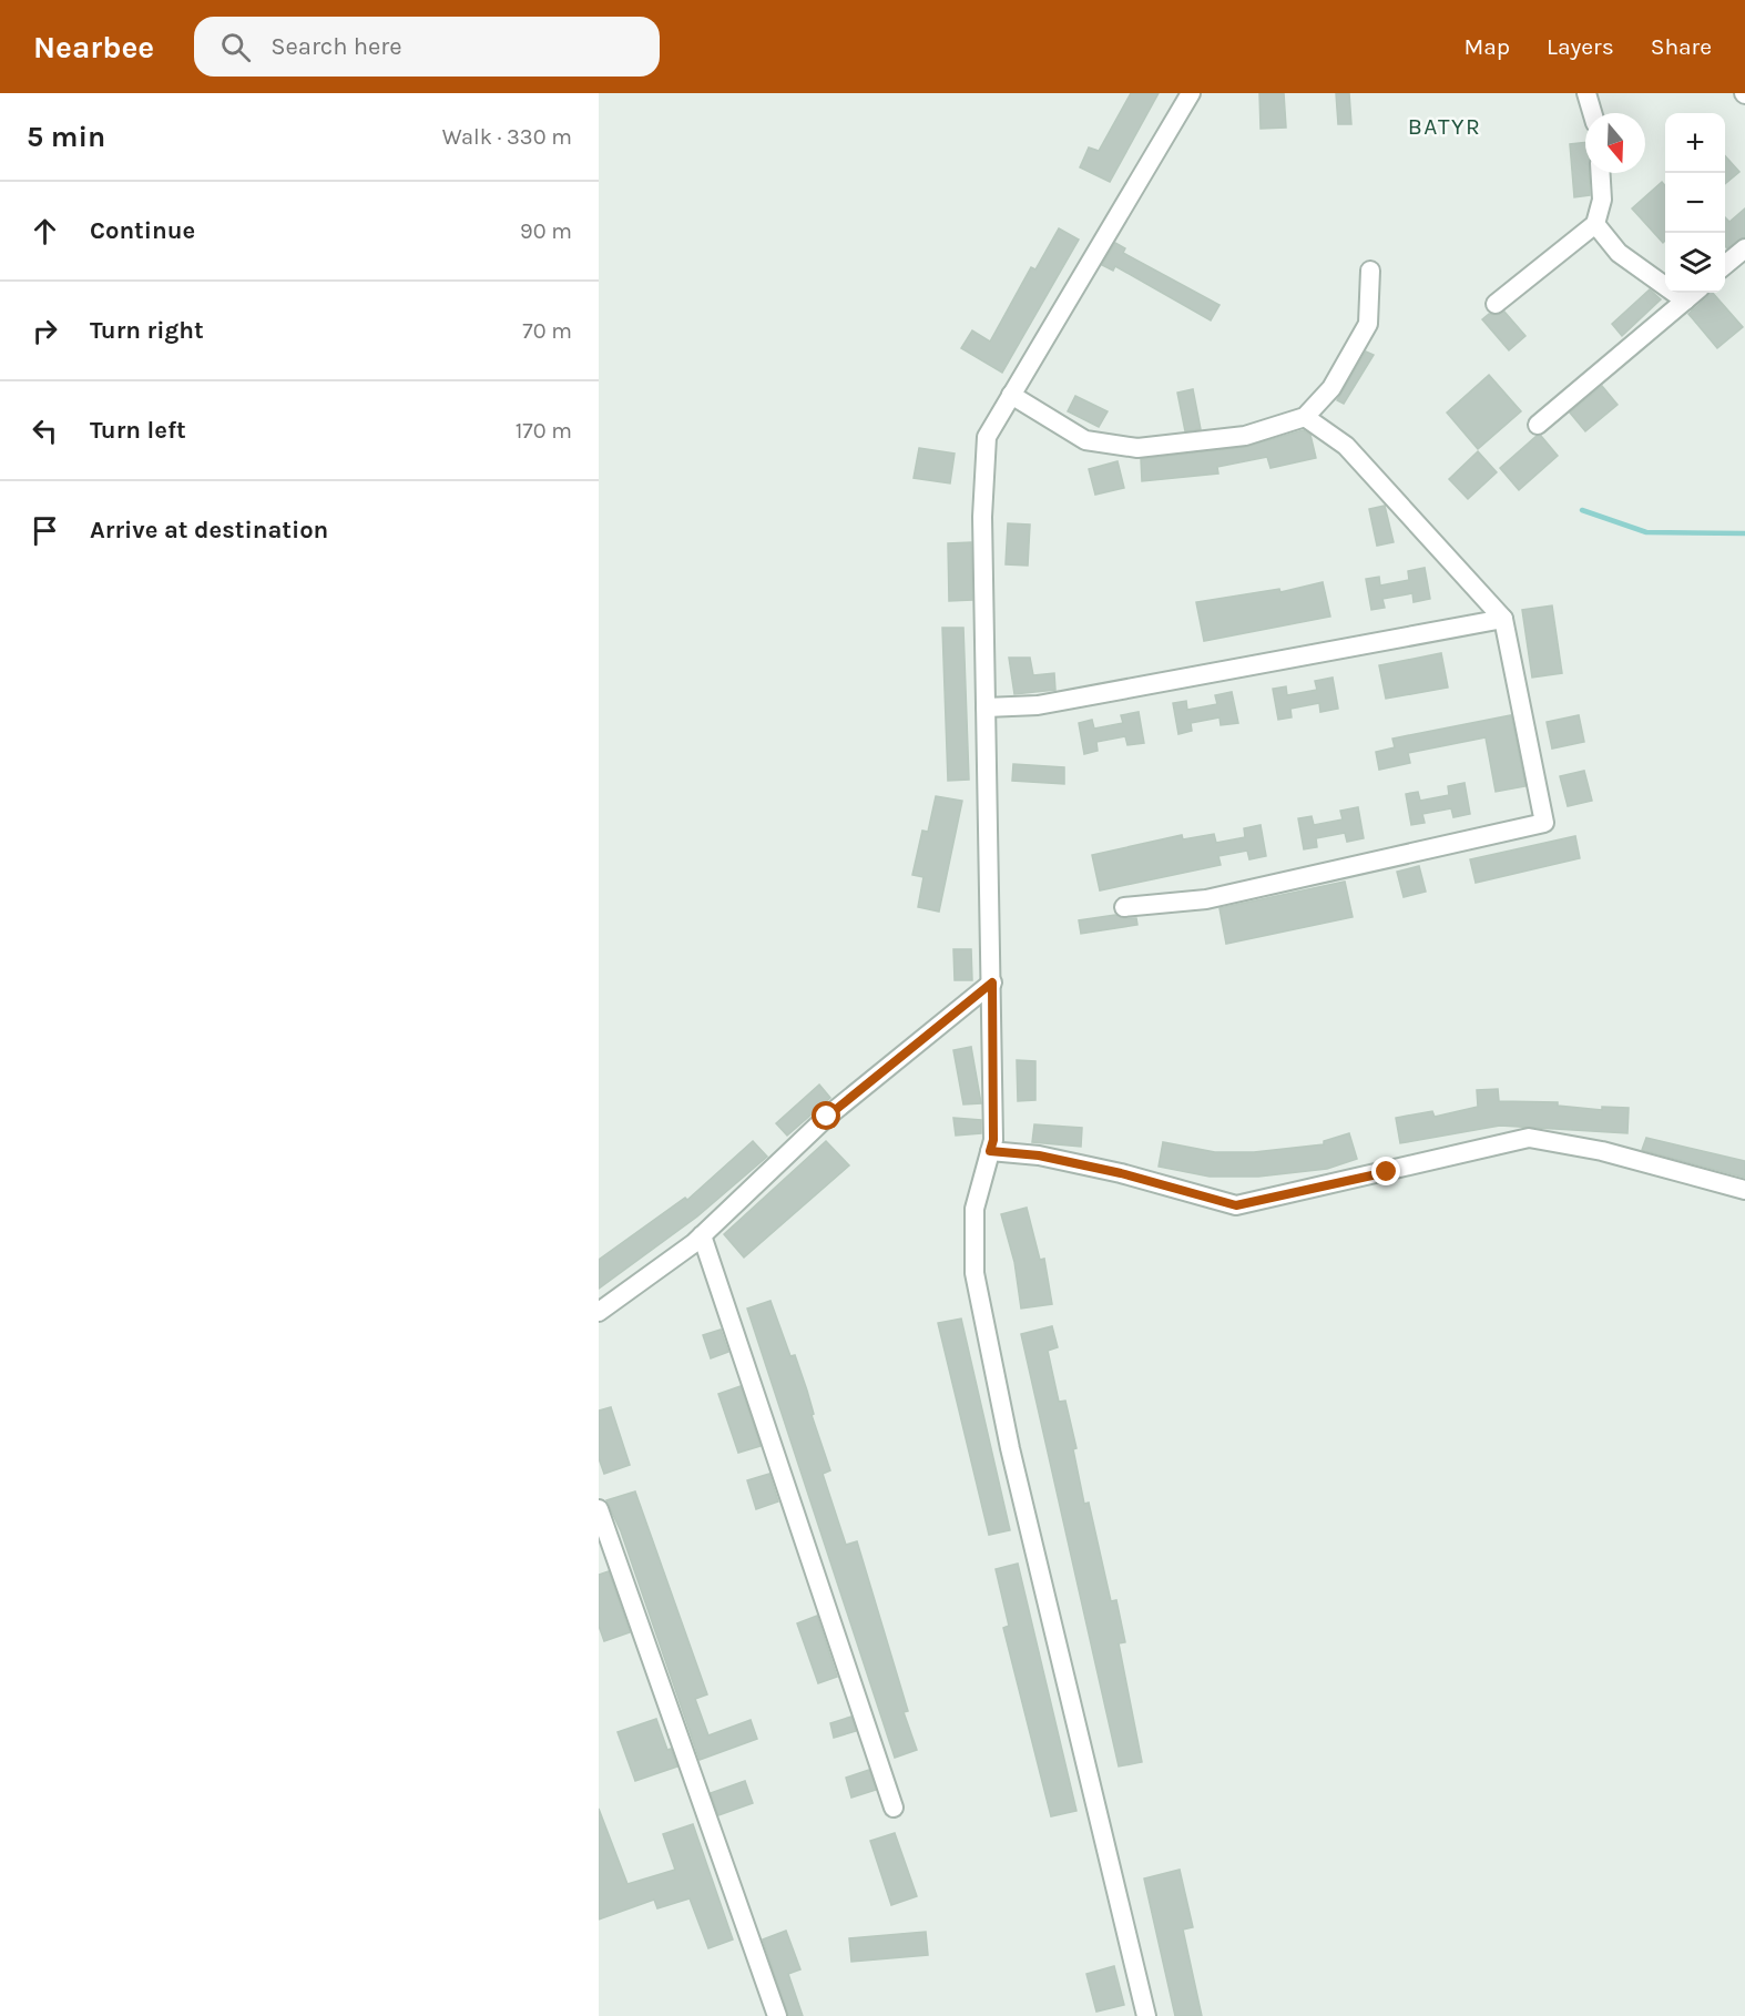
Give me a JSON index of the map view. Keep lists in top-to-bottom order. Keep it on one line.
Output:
{"districts":["BATYR"],"north":"bottom","page":{"header":"Nearbee","search":"Search here","nav":["Map","Layers","Share"],"heading":["5 min","Walk · 330 m"],"map_buttons":["+","−"],"list":[["Continue","90 m"],["Turn right","70 m"],["Turn left","170 m"],"Arrive at destination"]}}
